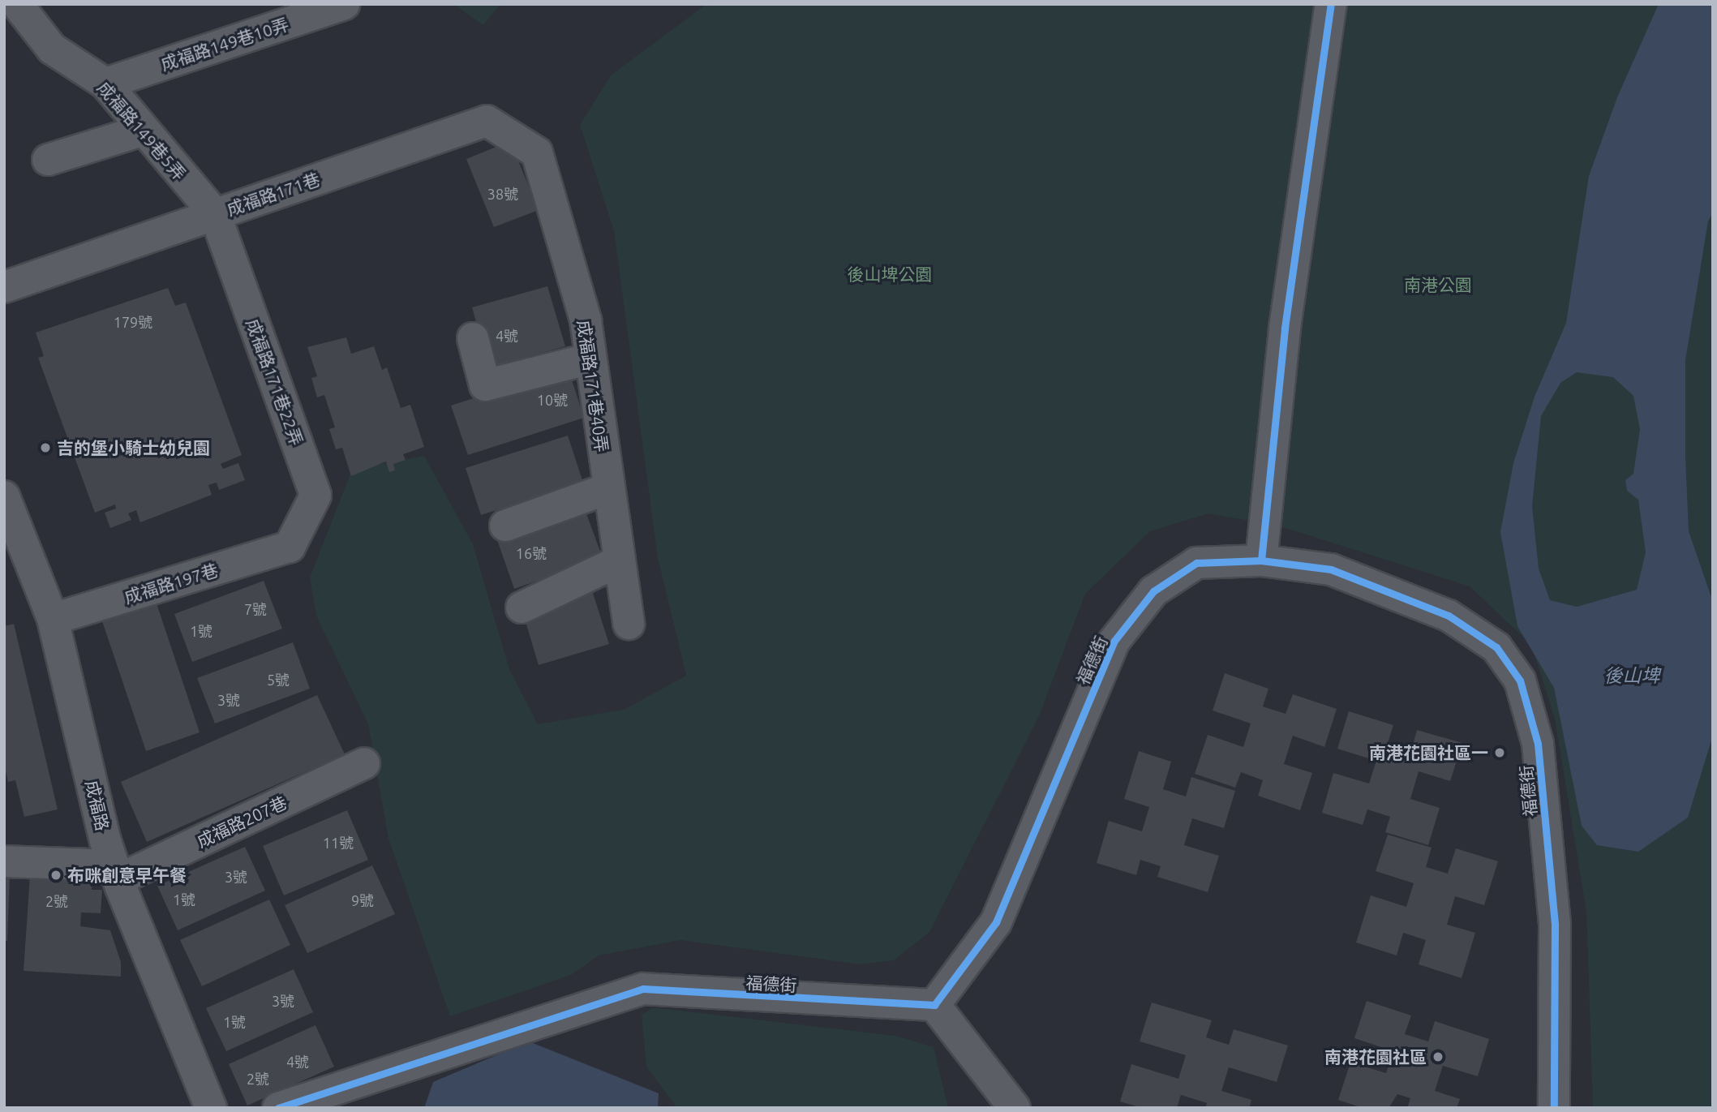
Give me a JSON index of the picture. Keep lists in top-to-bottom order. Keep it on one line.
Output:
{"streets":{"street":["成福路149巷10弄","成福路149巷5弄","成福路171巷","成福路171巷22弄","成福路171巷40弄","成福路197巷","福德街","成福路","成福路207巷"]},"crossings":[["成福路149巷10弄","成福路149巷5弄"],["成福路149巷5弄","成福路171巷"],["成福路149巷5弄","成福路171巷22弄"],["成福路171巷","成福路171巷22弄"],["成福路171巷","成福路171巷40弄"],["成福路171巷22弄","成福路197巷"],["成福路197巷","成福路"],["成福路","成福路207巷"]],"water":["後山埤"],"parks":["後山埤公園","南港公園"],"places":["吉的堡小騎士幼兒園","南港花園社區一","布咪創意早午餐","南港花園社區"],"house_numbers":["38號","179號","4號","10號","16號","7號","1號","5號","3號","11號","3號","1號","9號","2號","3號","1號","4號","2號"]}
